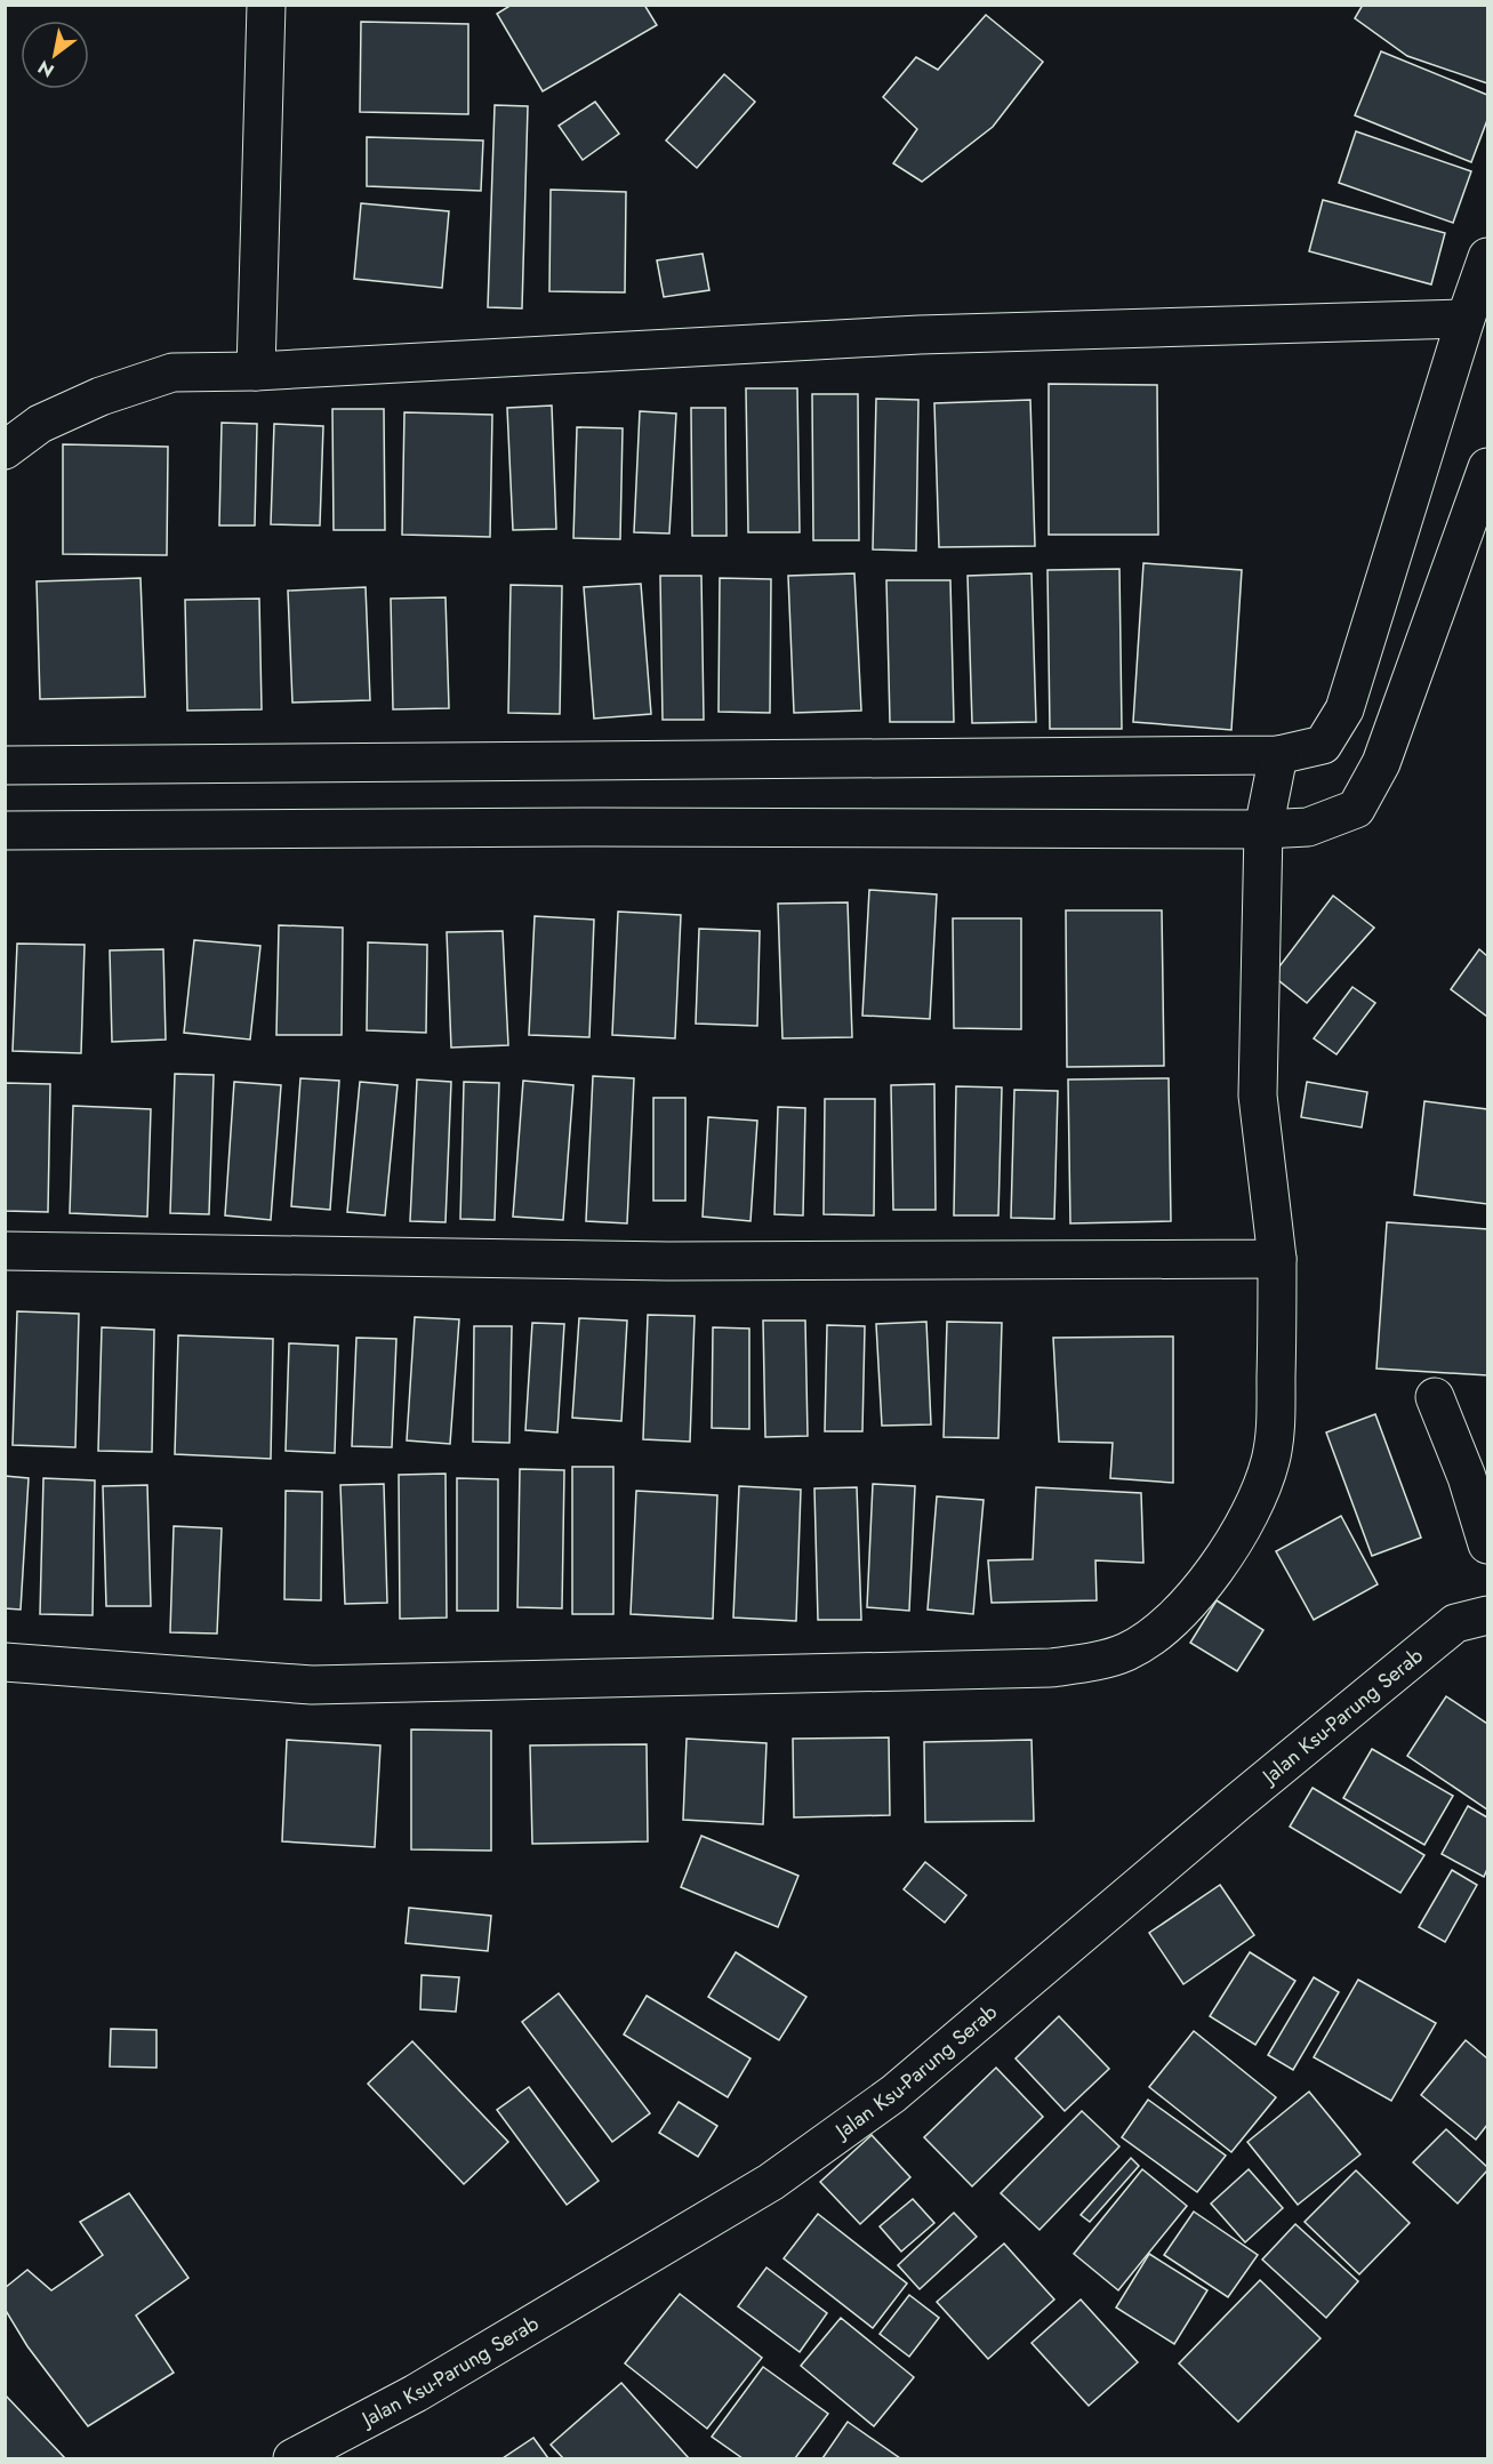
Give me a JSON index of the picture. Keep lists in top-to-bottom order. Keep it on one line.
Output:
{"streets":{"street":["Jalan Ksu-Parung Serab"]},"north":"bottom left"}
